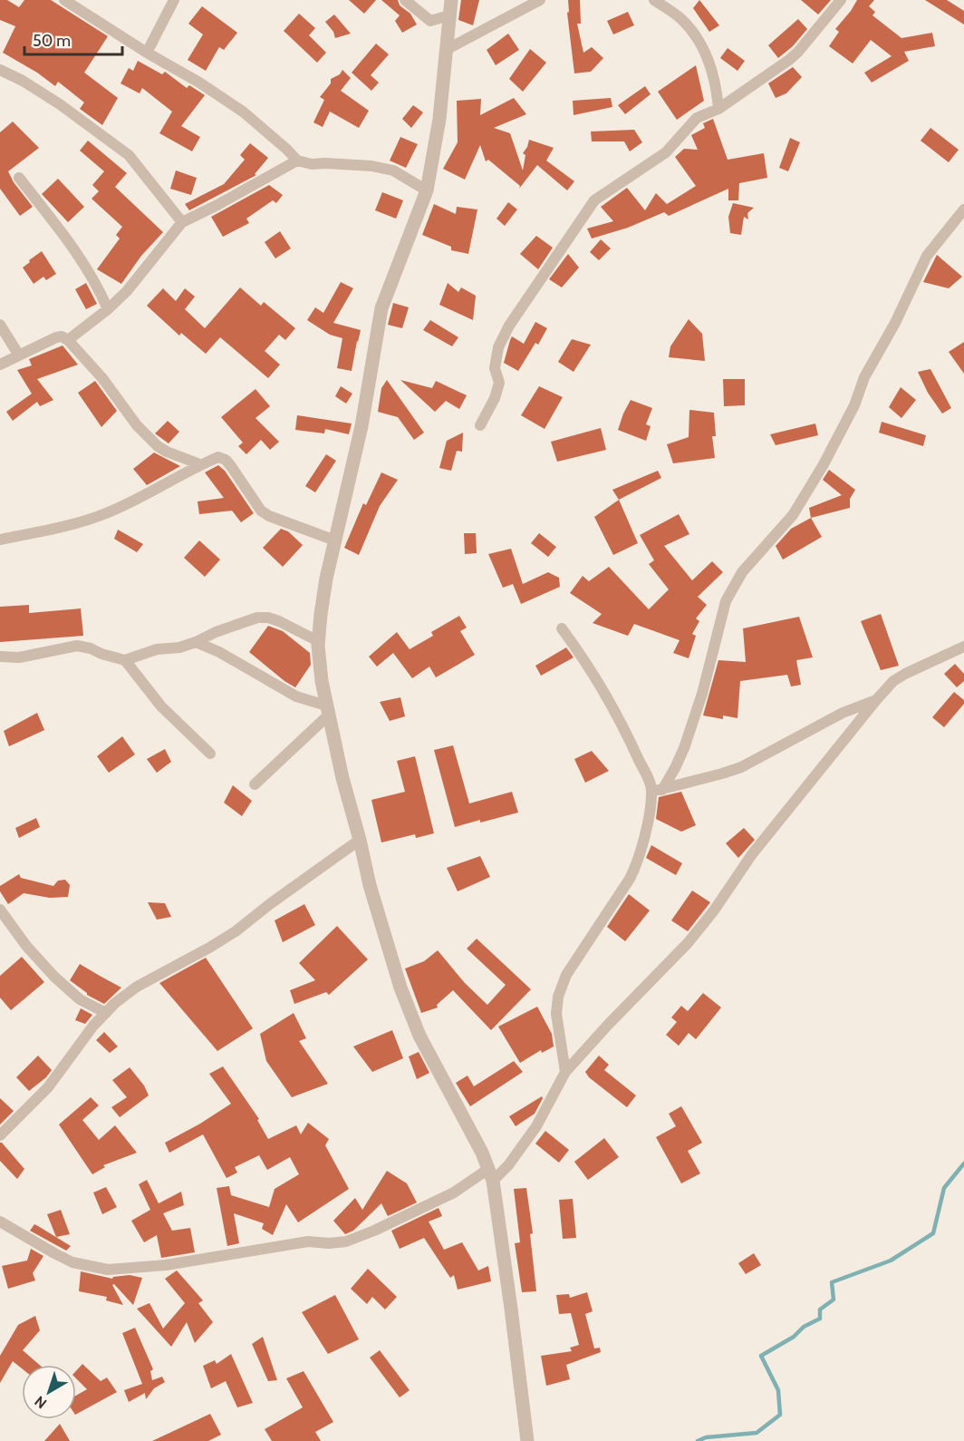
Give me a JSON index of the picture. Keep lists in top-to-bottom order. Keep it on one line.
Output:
{"scale_bar":"50 m","north":"bottom left"}
